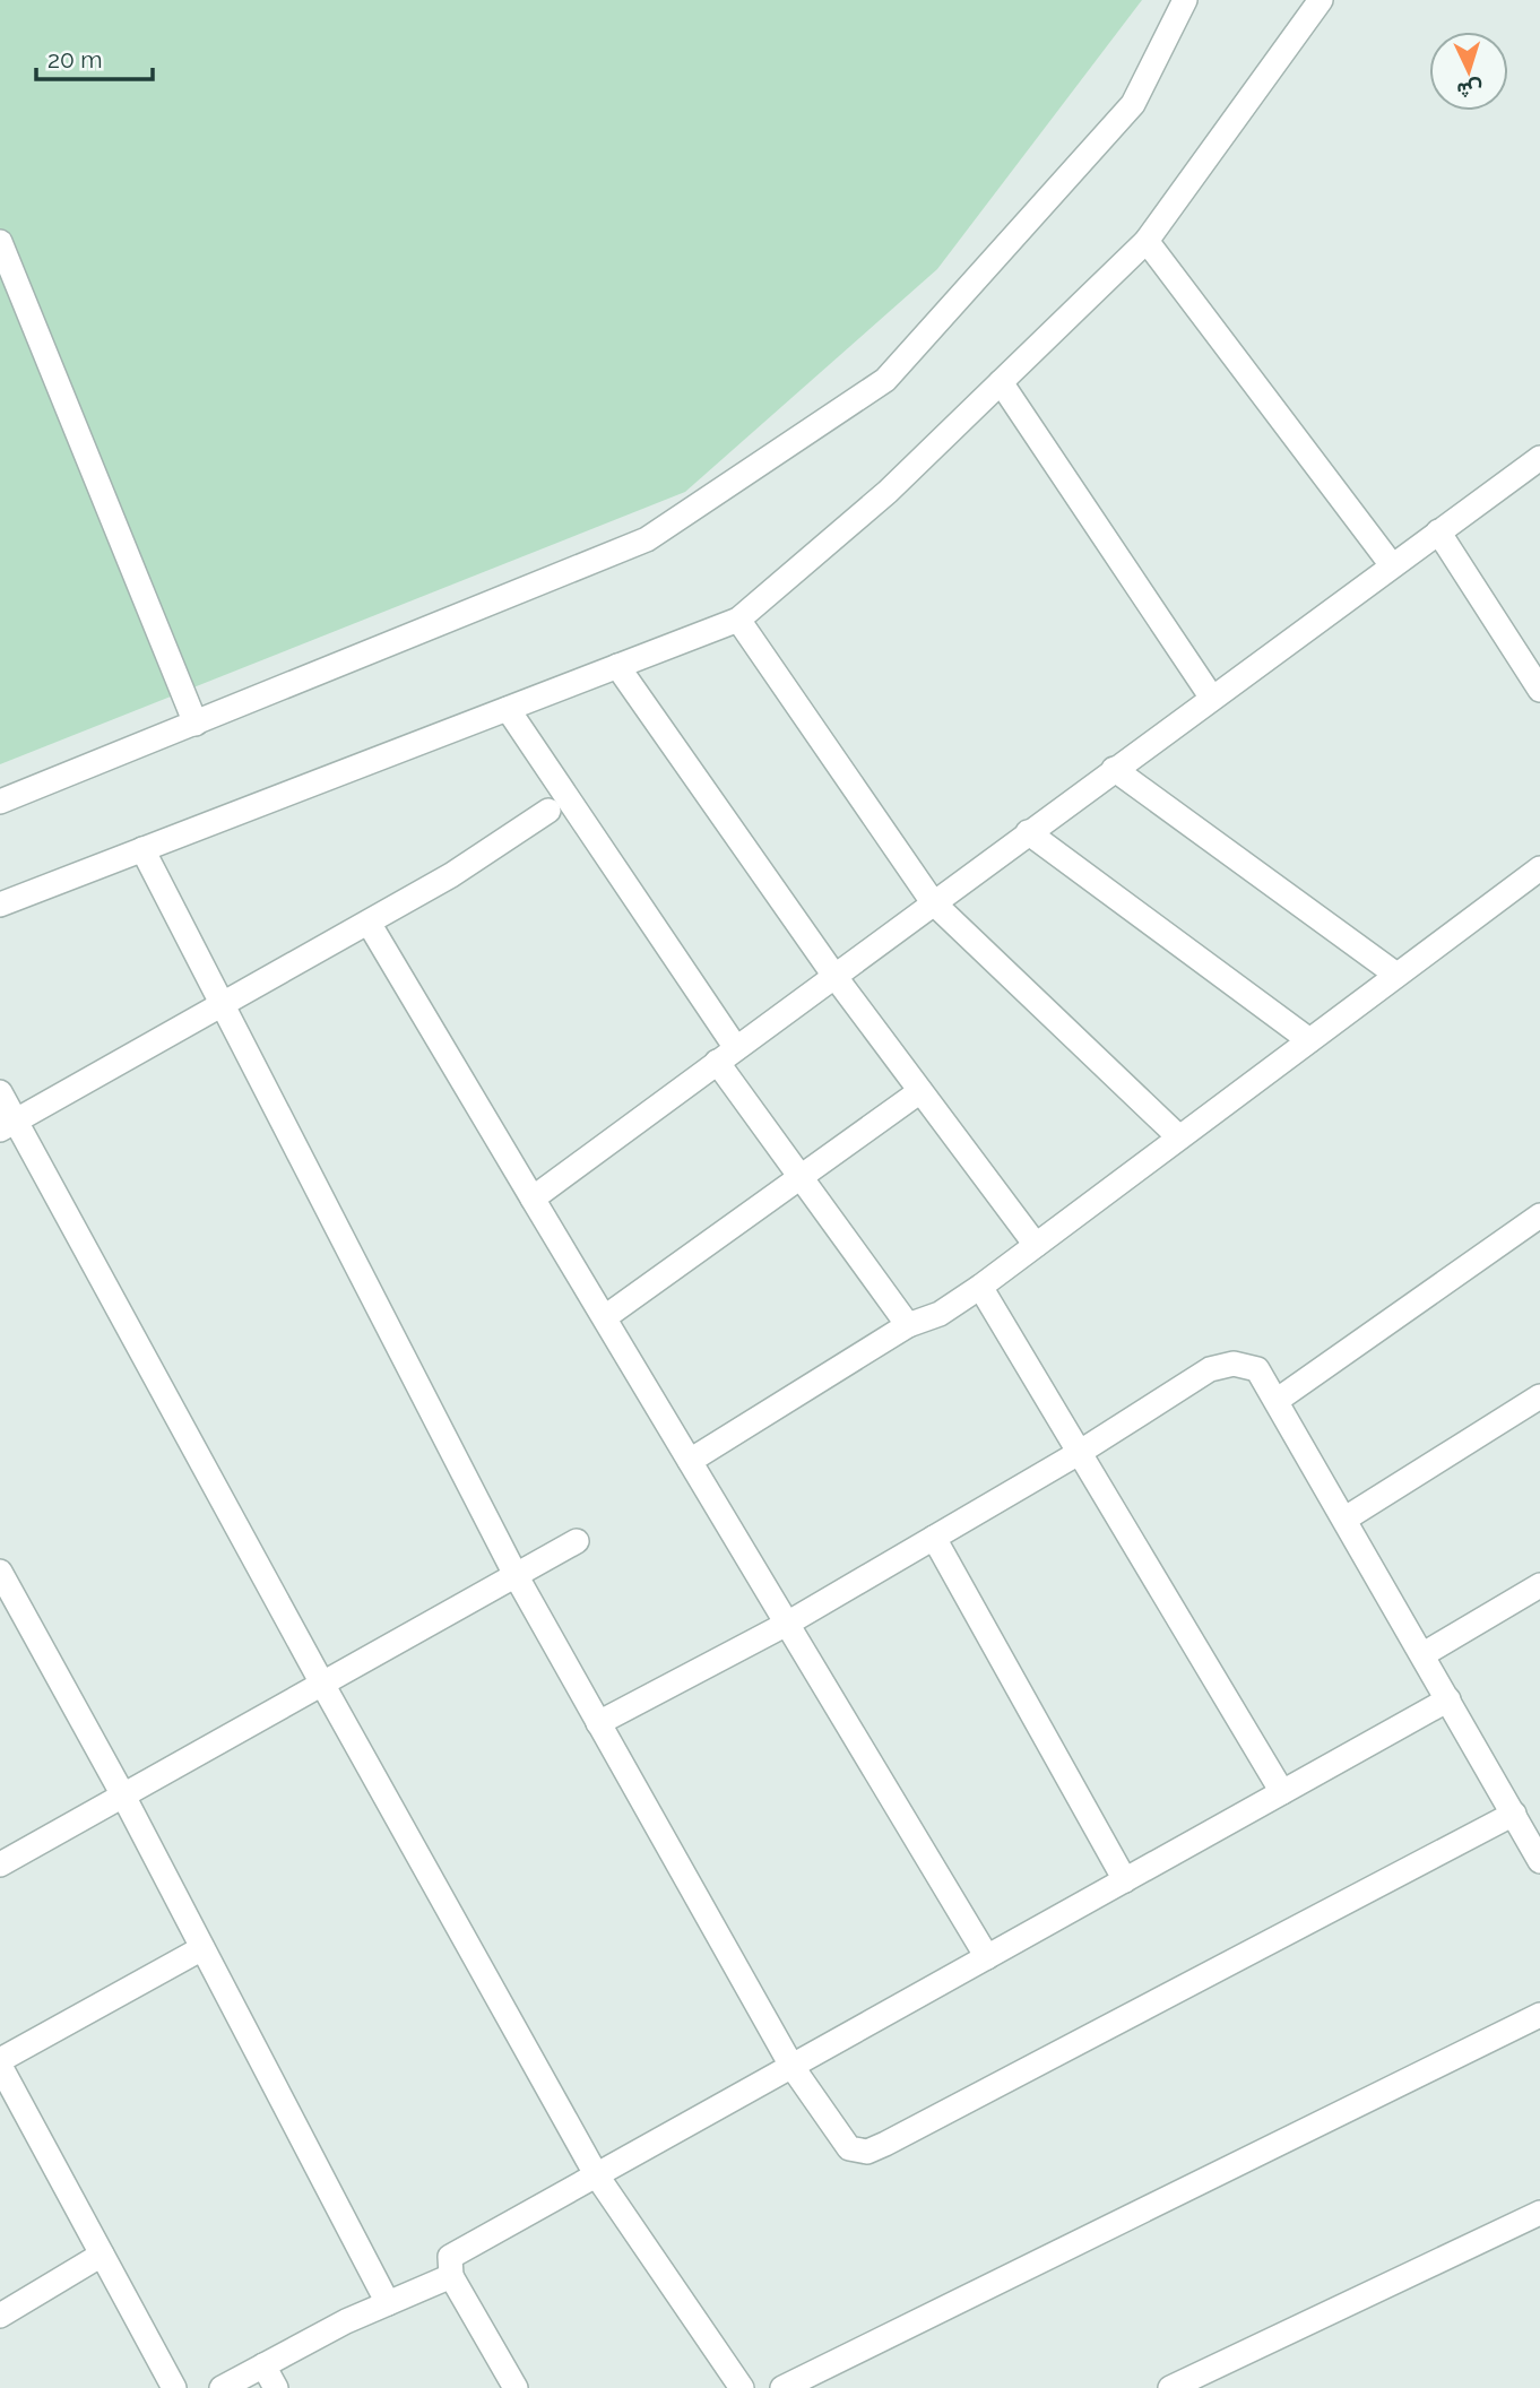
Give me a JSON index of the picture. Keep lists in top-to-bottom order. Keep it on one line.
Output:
{"scale_bar":"20 m","north":"bottom"}
